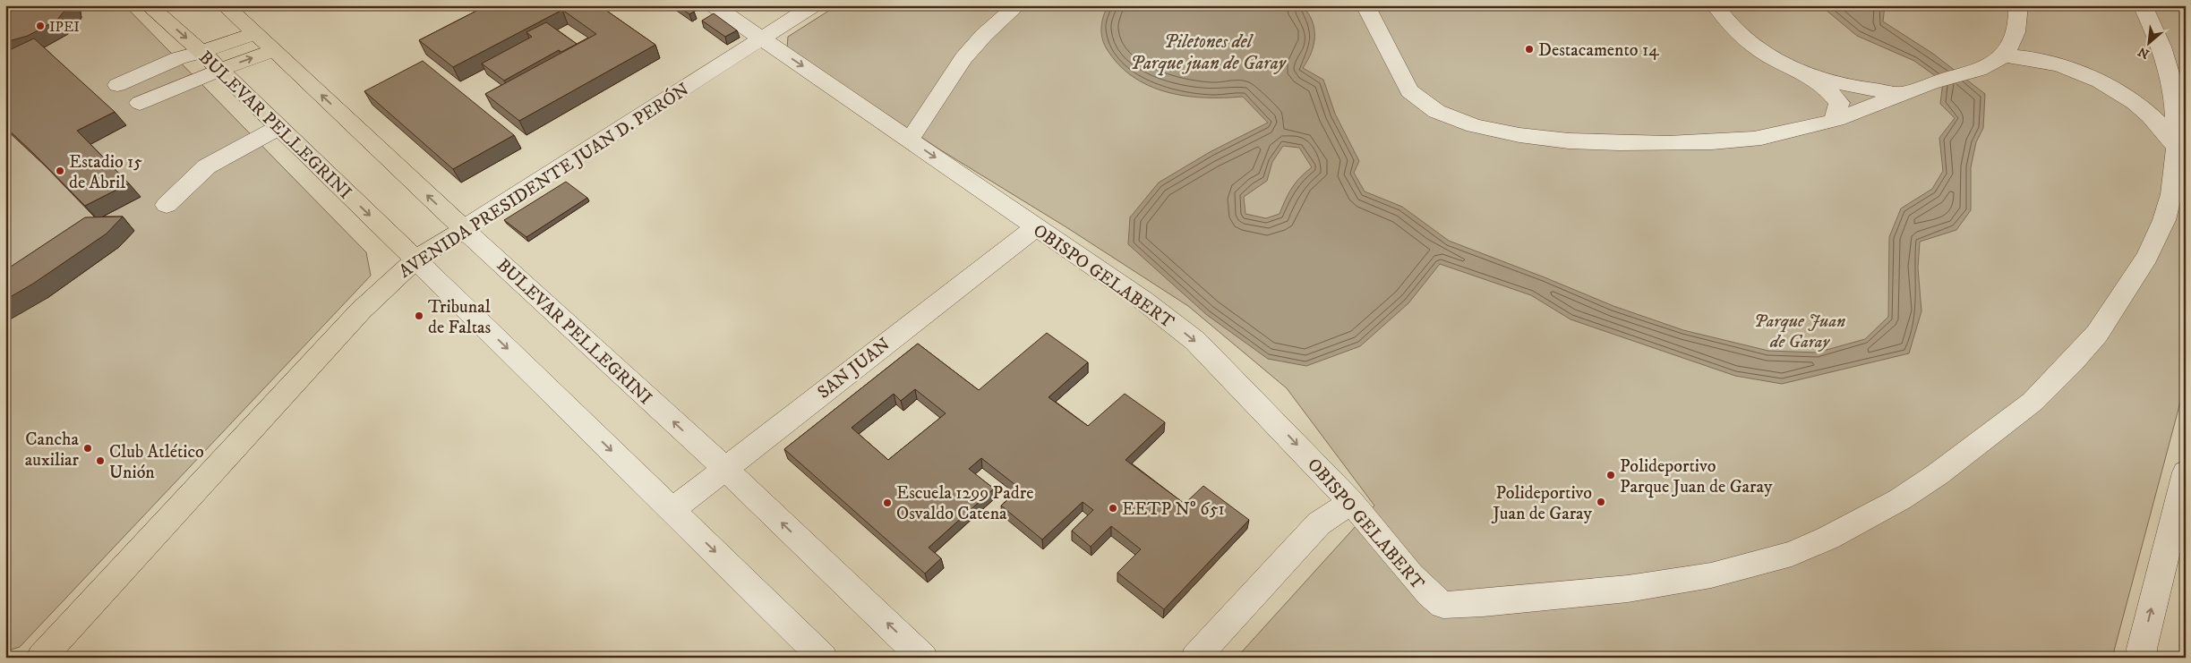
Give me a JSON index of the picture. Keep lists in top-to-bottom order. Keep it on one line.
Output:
{"streets":{"main road":["BULEVAR PELLEGRINI","AVENIDA PRESIDENTE JUAN D. PERÓN"],"street":["OBISPO GELABERT","SAN JUAN"]},"crossings":[["BULEVAR PELLEGRINI","AVENIDA PRESIDENTE JUAN D. PERÓN"],["BULEVAR PELLEGRINI","SAN JUAN"],["AVENIDA PRESIDENTE JUAN D. PERÓN","OBISPO GELABERT"],["OBISPO GELABERT","SAN JUAN"]],"one_way":["OBISPO GELABERT"],"water":["Piletones del Parque juan de Garay"],"parks":["Parque Juan de Garay"],"places":["IPEI","Destacamento 14","Estadio 15 de Abril","Tribunal de Faltas","Cancha auxiliar","Club Atlético Unión","Polideportivo Parque Juan de Garay","Polideportivo Juan de Garay","Escuela 1299 Padre Osvaldo Catena","EETP Nº 651"],"north":"bottom left"}
